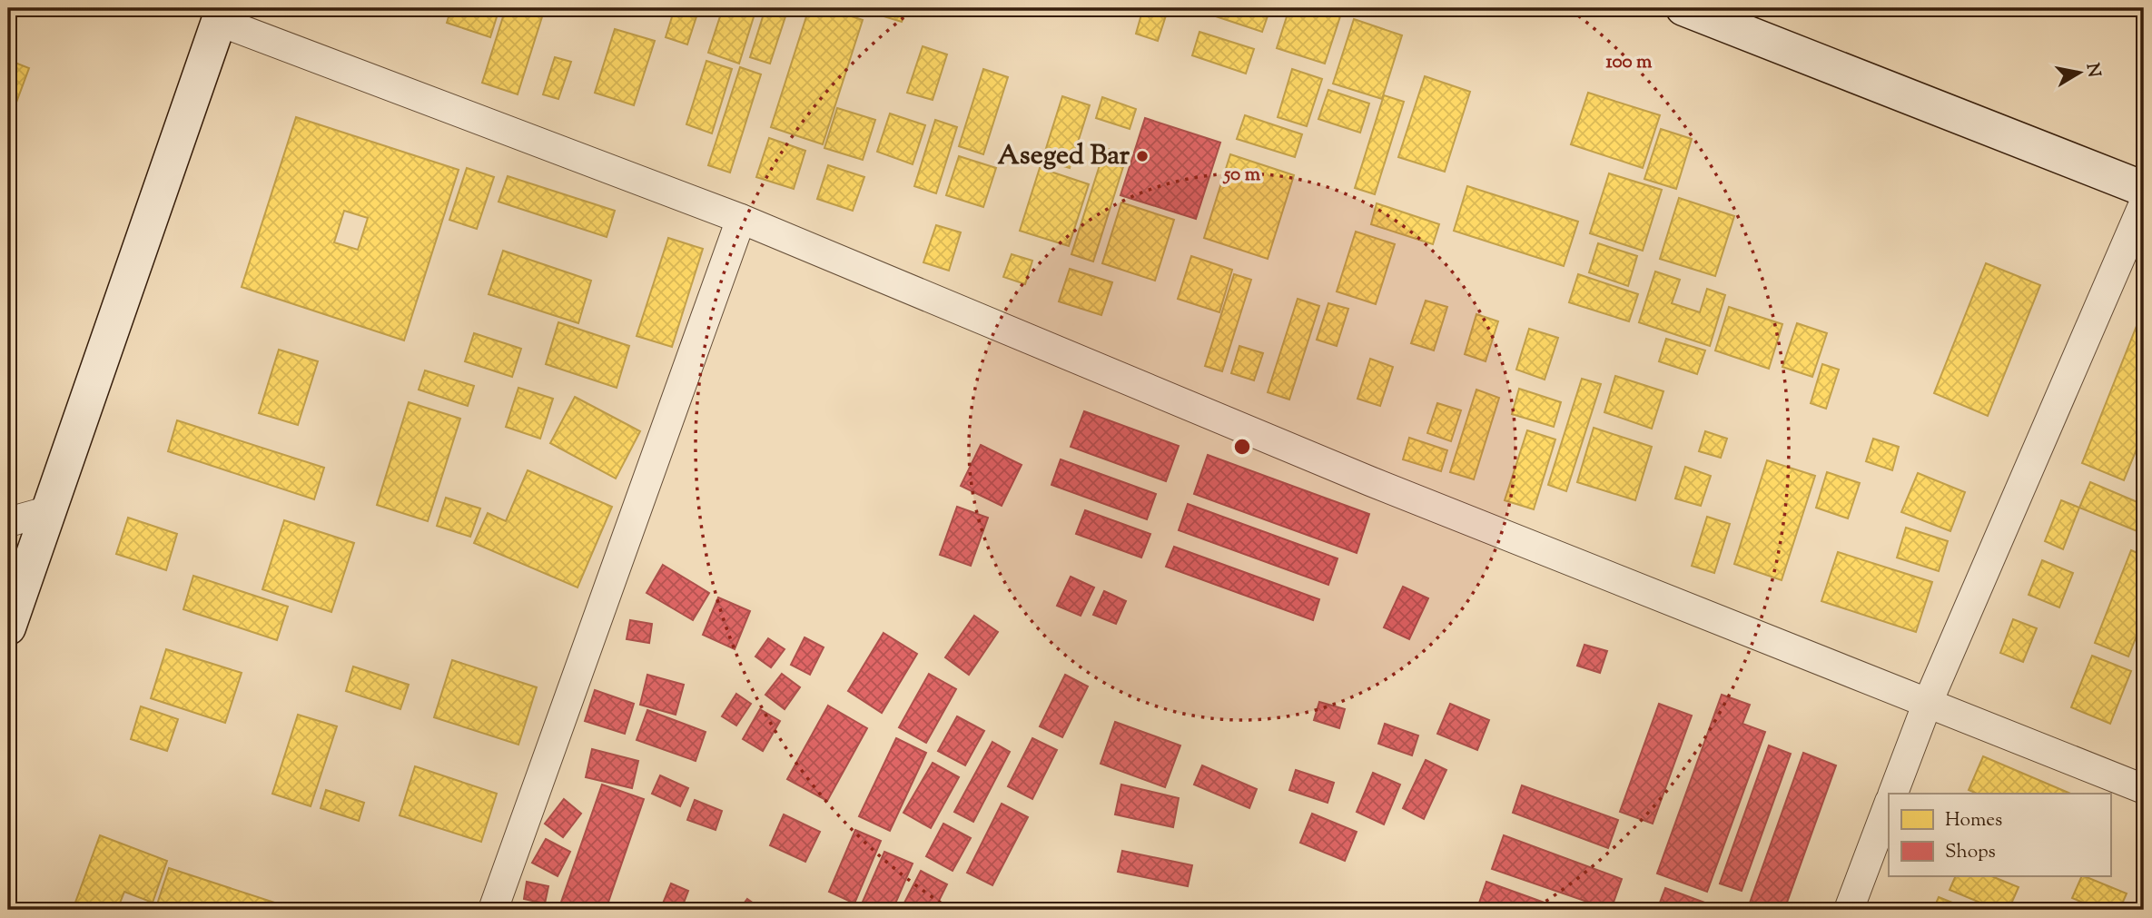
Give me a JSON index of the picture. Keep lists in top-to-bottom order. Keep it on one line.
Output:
{"places":["Aseged Bar"],"legend":["Homes","Shops"],"north":"right","rings":["100 m","50 m"]}
